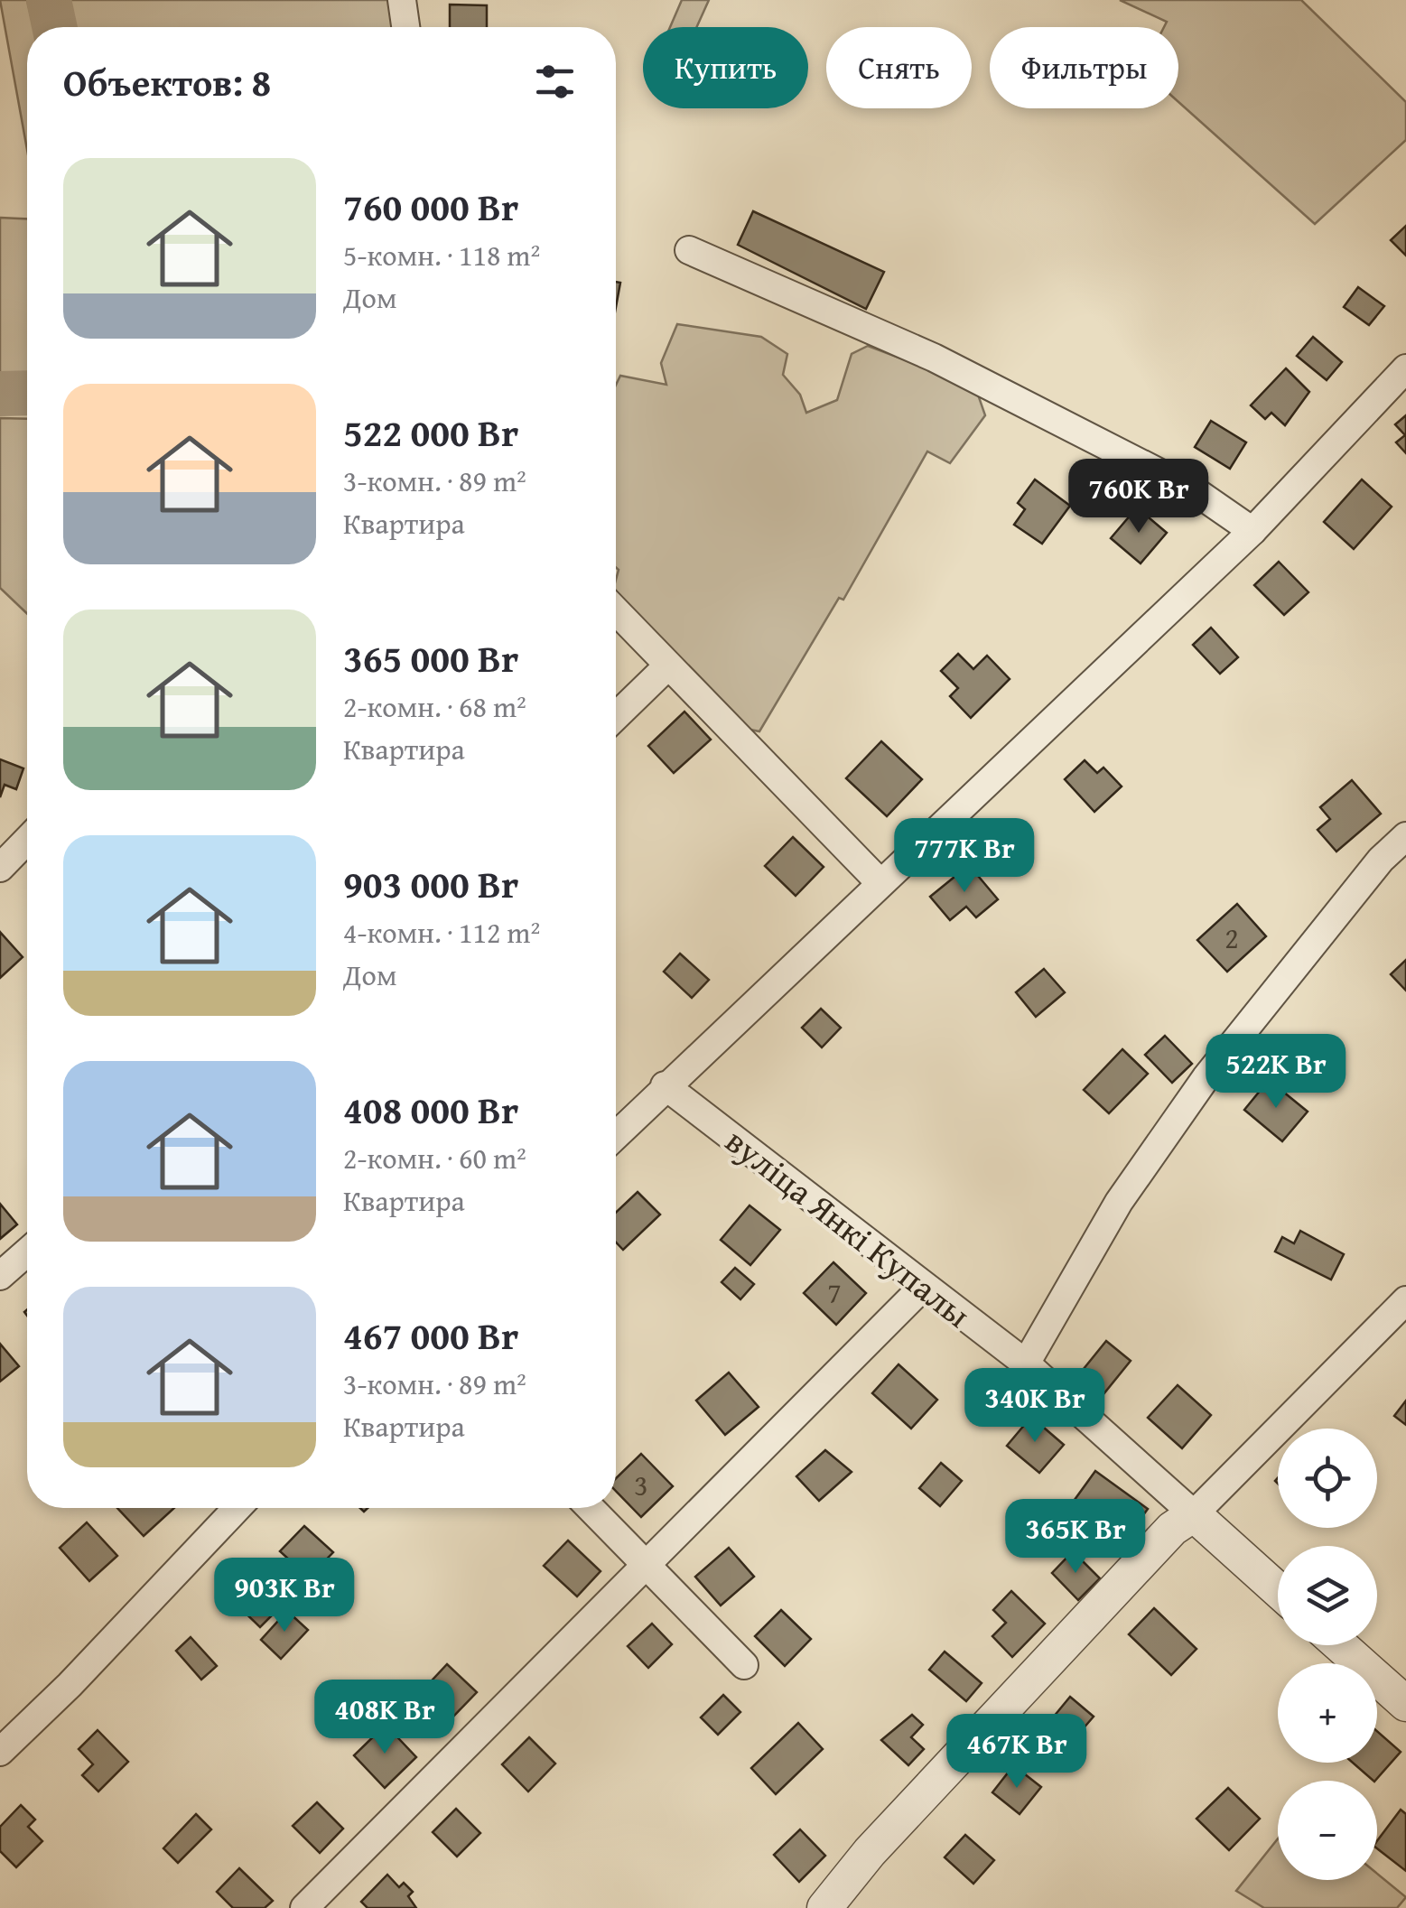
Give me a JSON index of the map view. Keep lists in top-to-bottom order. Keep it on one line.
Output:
{"streets":{"street":["вуліца Янкі Купалы"]},"house_numbers":["2","7","3"],"page":{"chip":["Купить","Снять","Фильтры"],"heading":"Объектов: 8","list":[{"name":"760 000 Br","note":"5-комн. · 118 m² · Дом"},{"name":"522 000 Br","note":"3-комн. · 89 m² · Квартира"},{"name":"365 000 Br","note":"2-комн. · 68 m² · Квартира"},{"name":"903 000 Br","note":"4-комн. · 112 m² · Дом"},{"name":"408 000 Br","note":"2-комн. · 60 m² · Квартира"},{"name":"467 000 Br","note":"3-комн. · 89 m² · Квартира"}],"price":["760K Br","777K Br","522K Br","340K Br","365K Br","903K Br","408K Br","467K Br"],"map_buttons":["+","−"]}}
